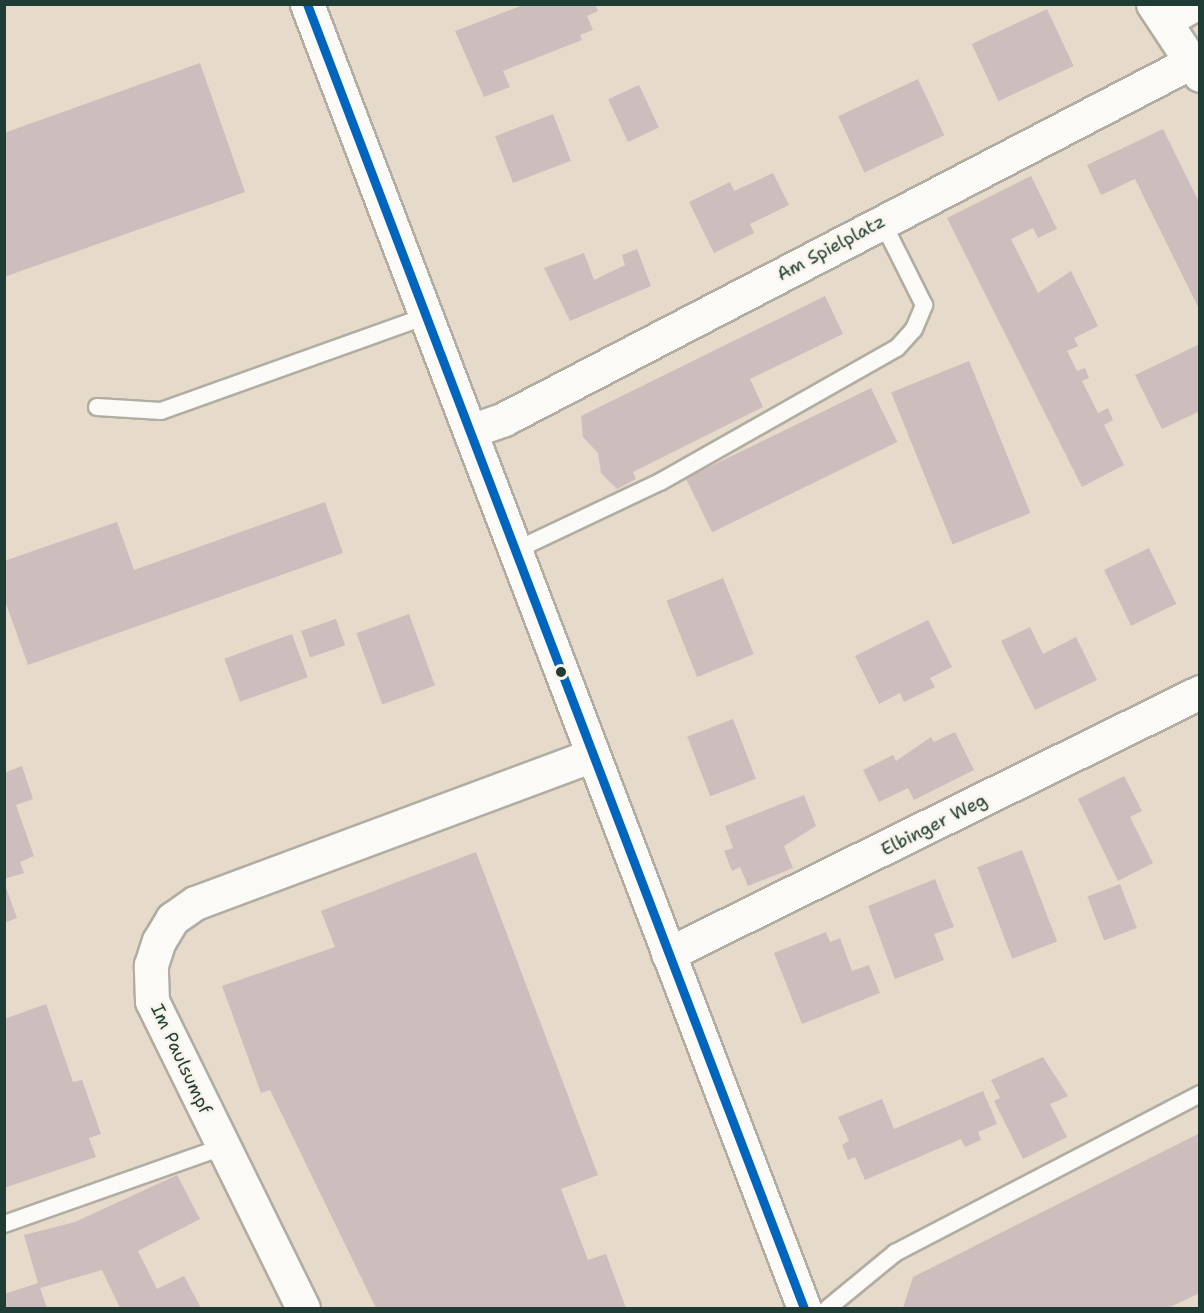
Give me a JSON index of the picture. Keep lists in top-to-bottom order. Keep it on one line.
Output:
{"streets":{"street":["Am Spielplatz","Elbinger Weg","Im Paulsumpf"]}}
